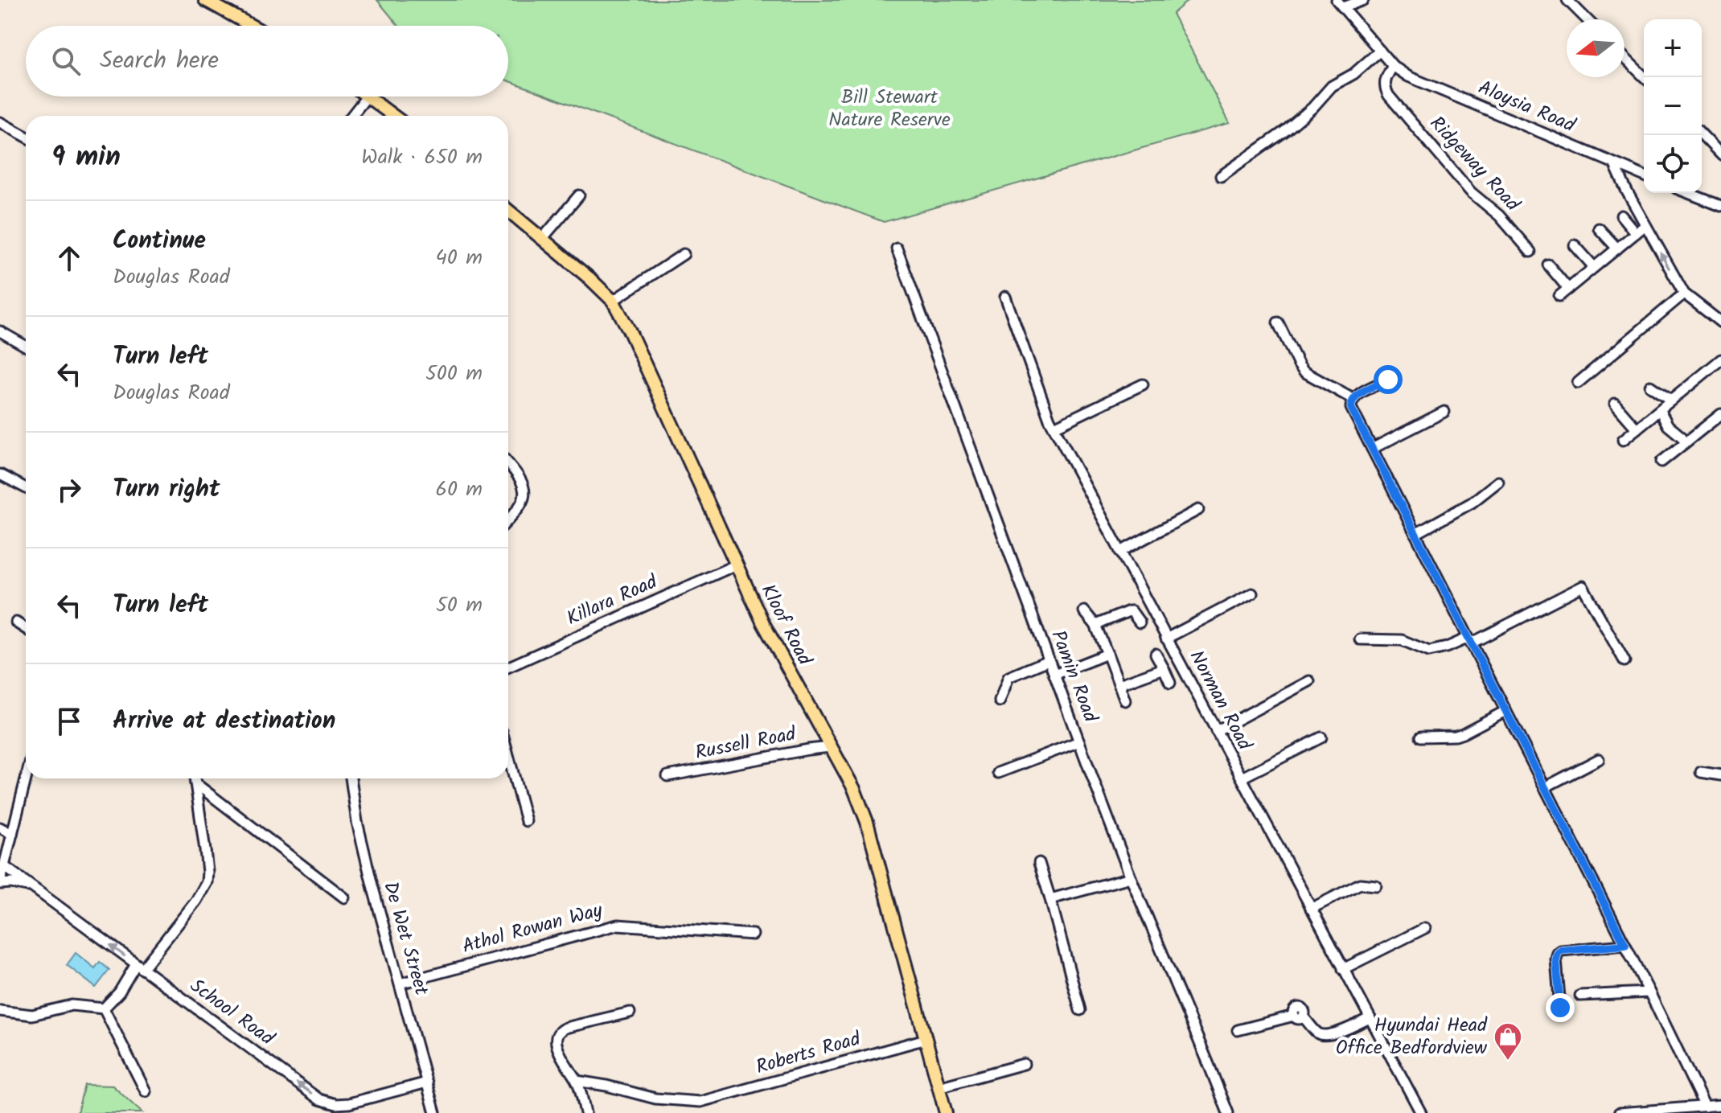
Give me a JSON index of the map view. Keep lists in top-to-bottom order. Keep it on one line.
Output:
{"streets":{"main road":["Kloof Road"],"street":["Aloysia Road","Ridgeway Road","Killara Road","Pamin Road","Norman Road","Russell Road","Athol Rowan Way","De Wet Street","School Road","Roberts Road"]},"crossings":[["Aloysia Road","Ridgeway Road"],["Killara Road","Kloof Road"],["Kloof Road","Russell Road"],["Kloof Road","Roberts Road"],["Athol Rowan Way","De Wet Street"],["De Wet Street","School Road"]],"one_way":["School Road"],"parks":["Bill Stewart Nature Reserve"],"places":{"shop":["Hyundai Head Office Bedfordview"]},"north":"left","page":{"map_buttons":["+","−"],"search":"Search here","heading":["9 min","Walk · 650 m"],"list":[["Continue","Douglas Road","40 m"],["Turn left","Douglas Road","500 m"],["Turn right","60 m"],["Turn left","50 m"],"Arrive at destination"]}}
